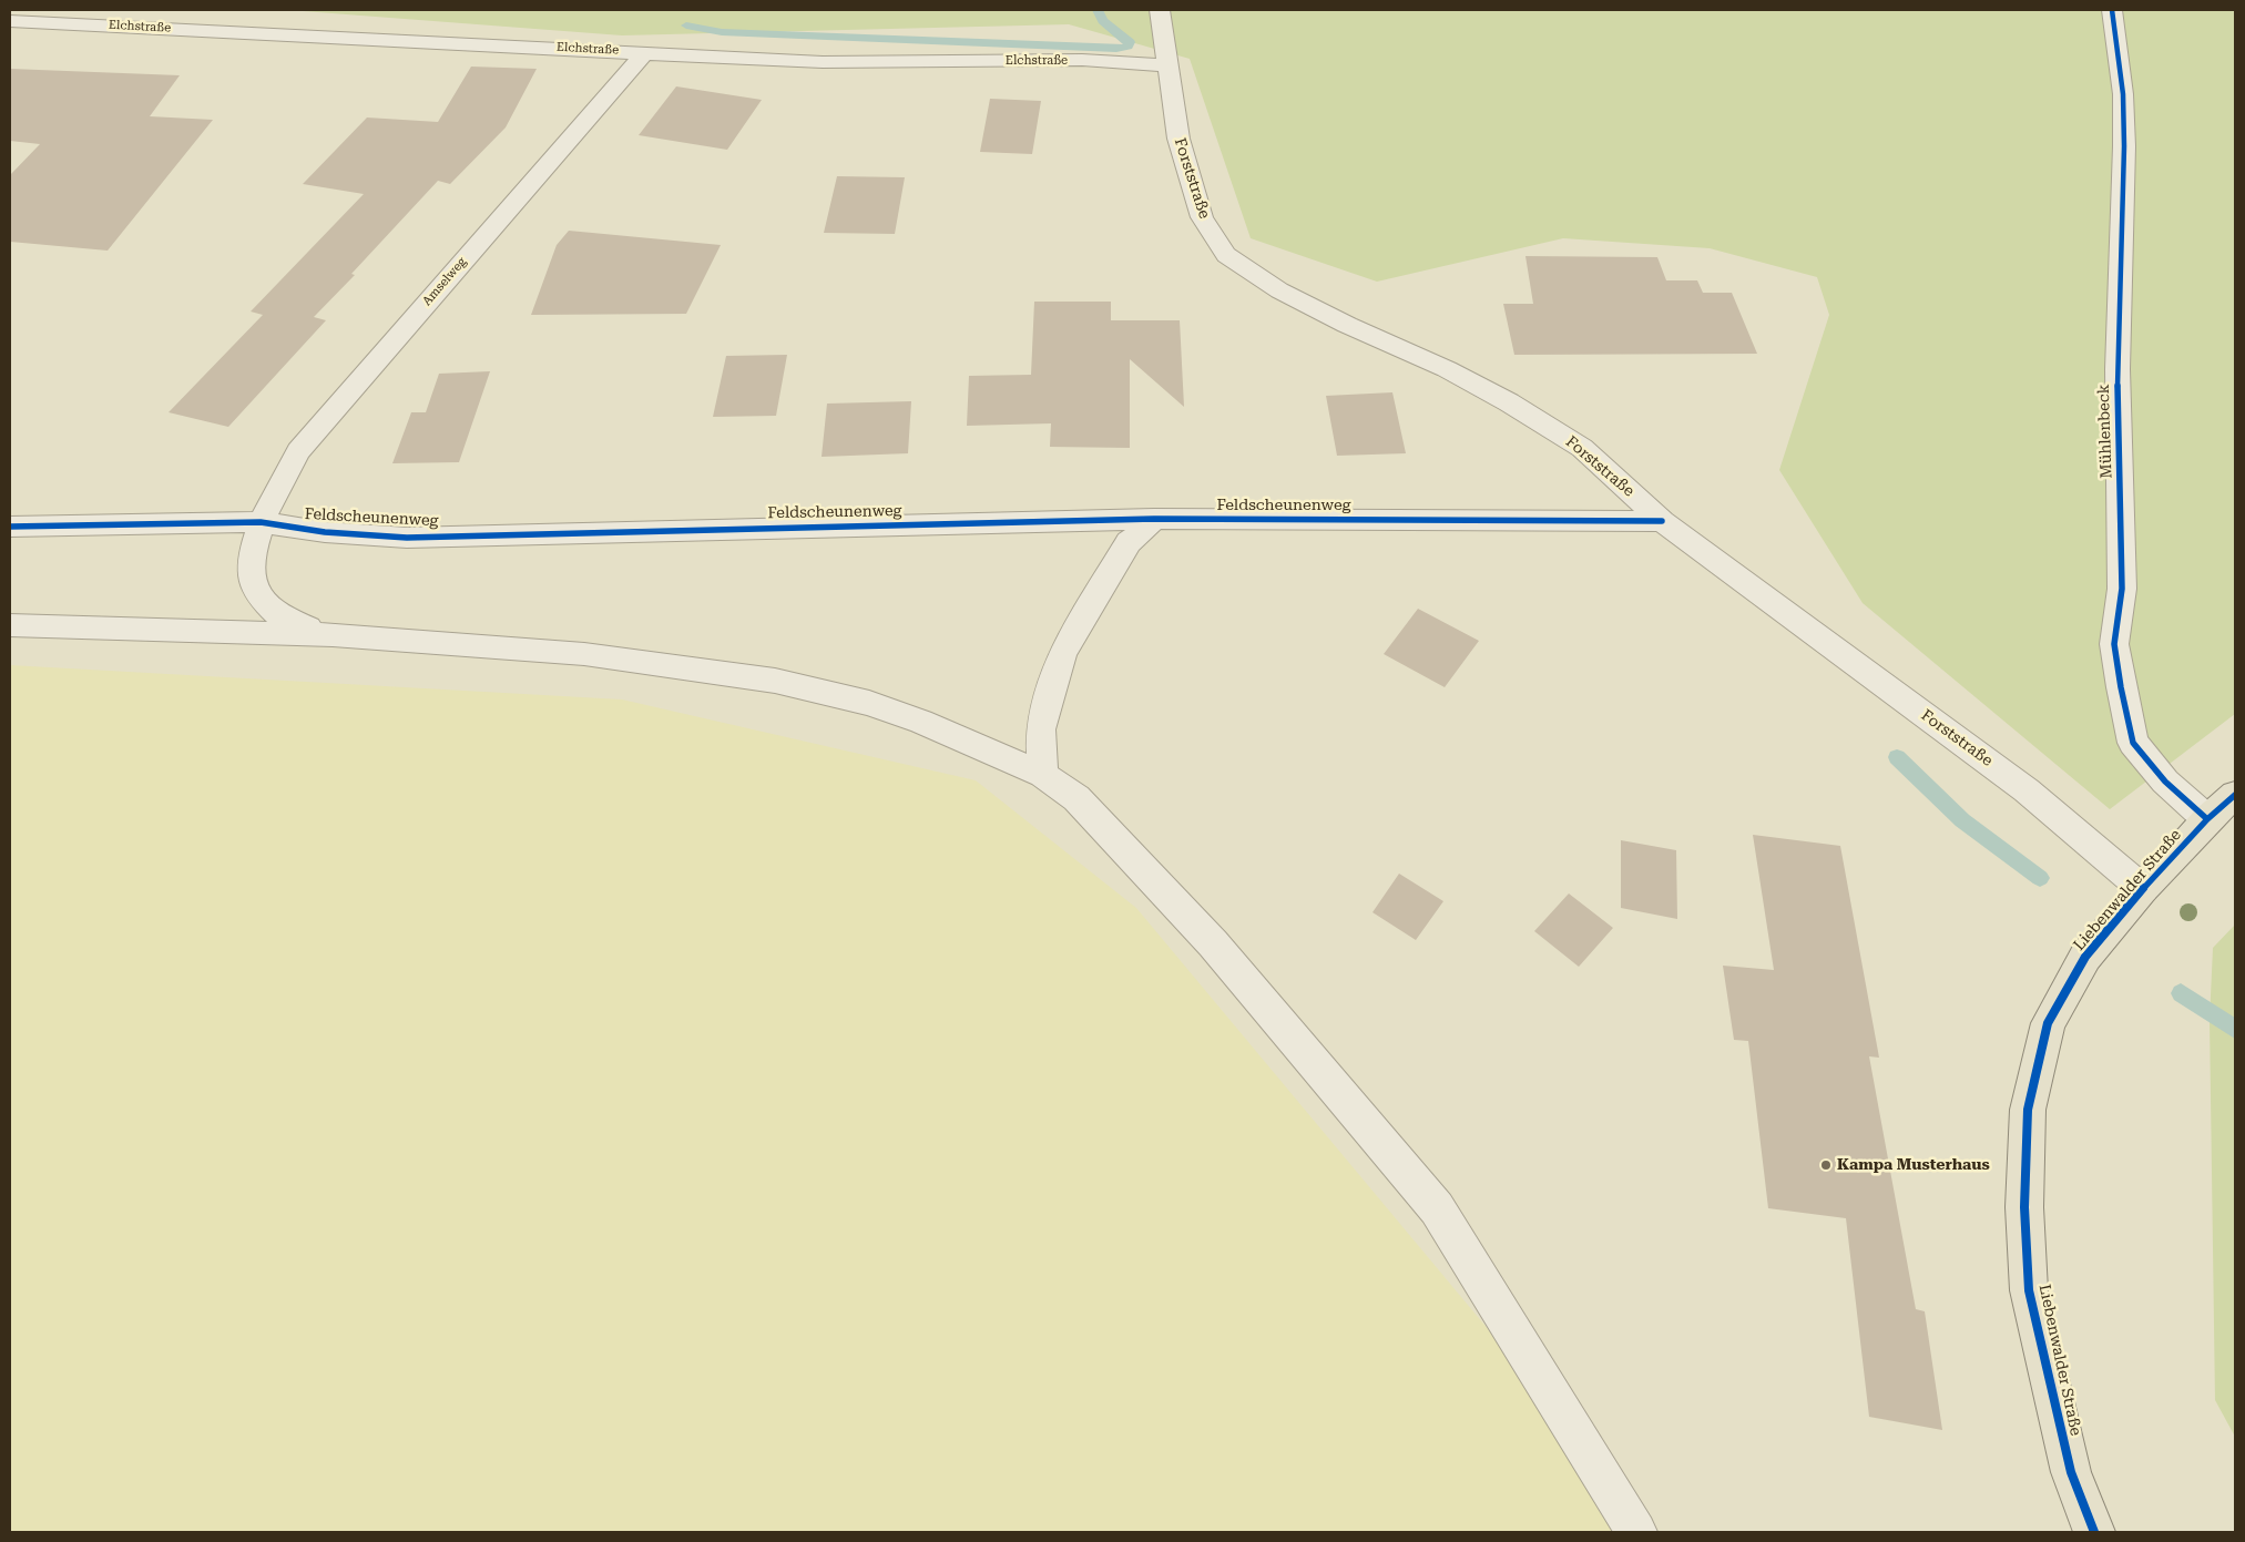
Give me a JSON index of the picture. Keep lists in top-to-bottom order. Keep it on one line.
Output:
{"streets":{"main road":["Liebenwalder Straße"],"street":["Elchstraße","Forststraße","Amselweg","Mühlenbeck","Feldscheunenweg"]},"crossings":[["Elchstraße","Forststraße"],["Elchstraße","Amselweg"],["Forststraße","Feldscheunenweg"],["Forststraße","Liebenwalder Straße"],["Amselweg","Feldscheunenweg"],["Mühlenbeck","Liebenwalder Straße"]],"places":["Kampa Musterhaus"]}
